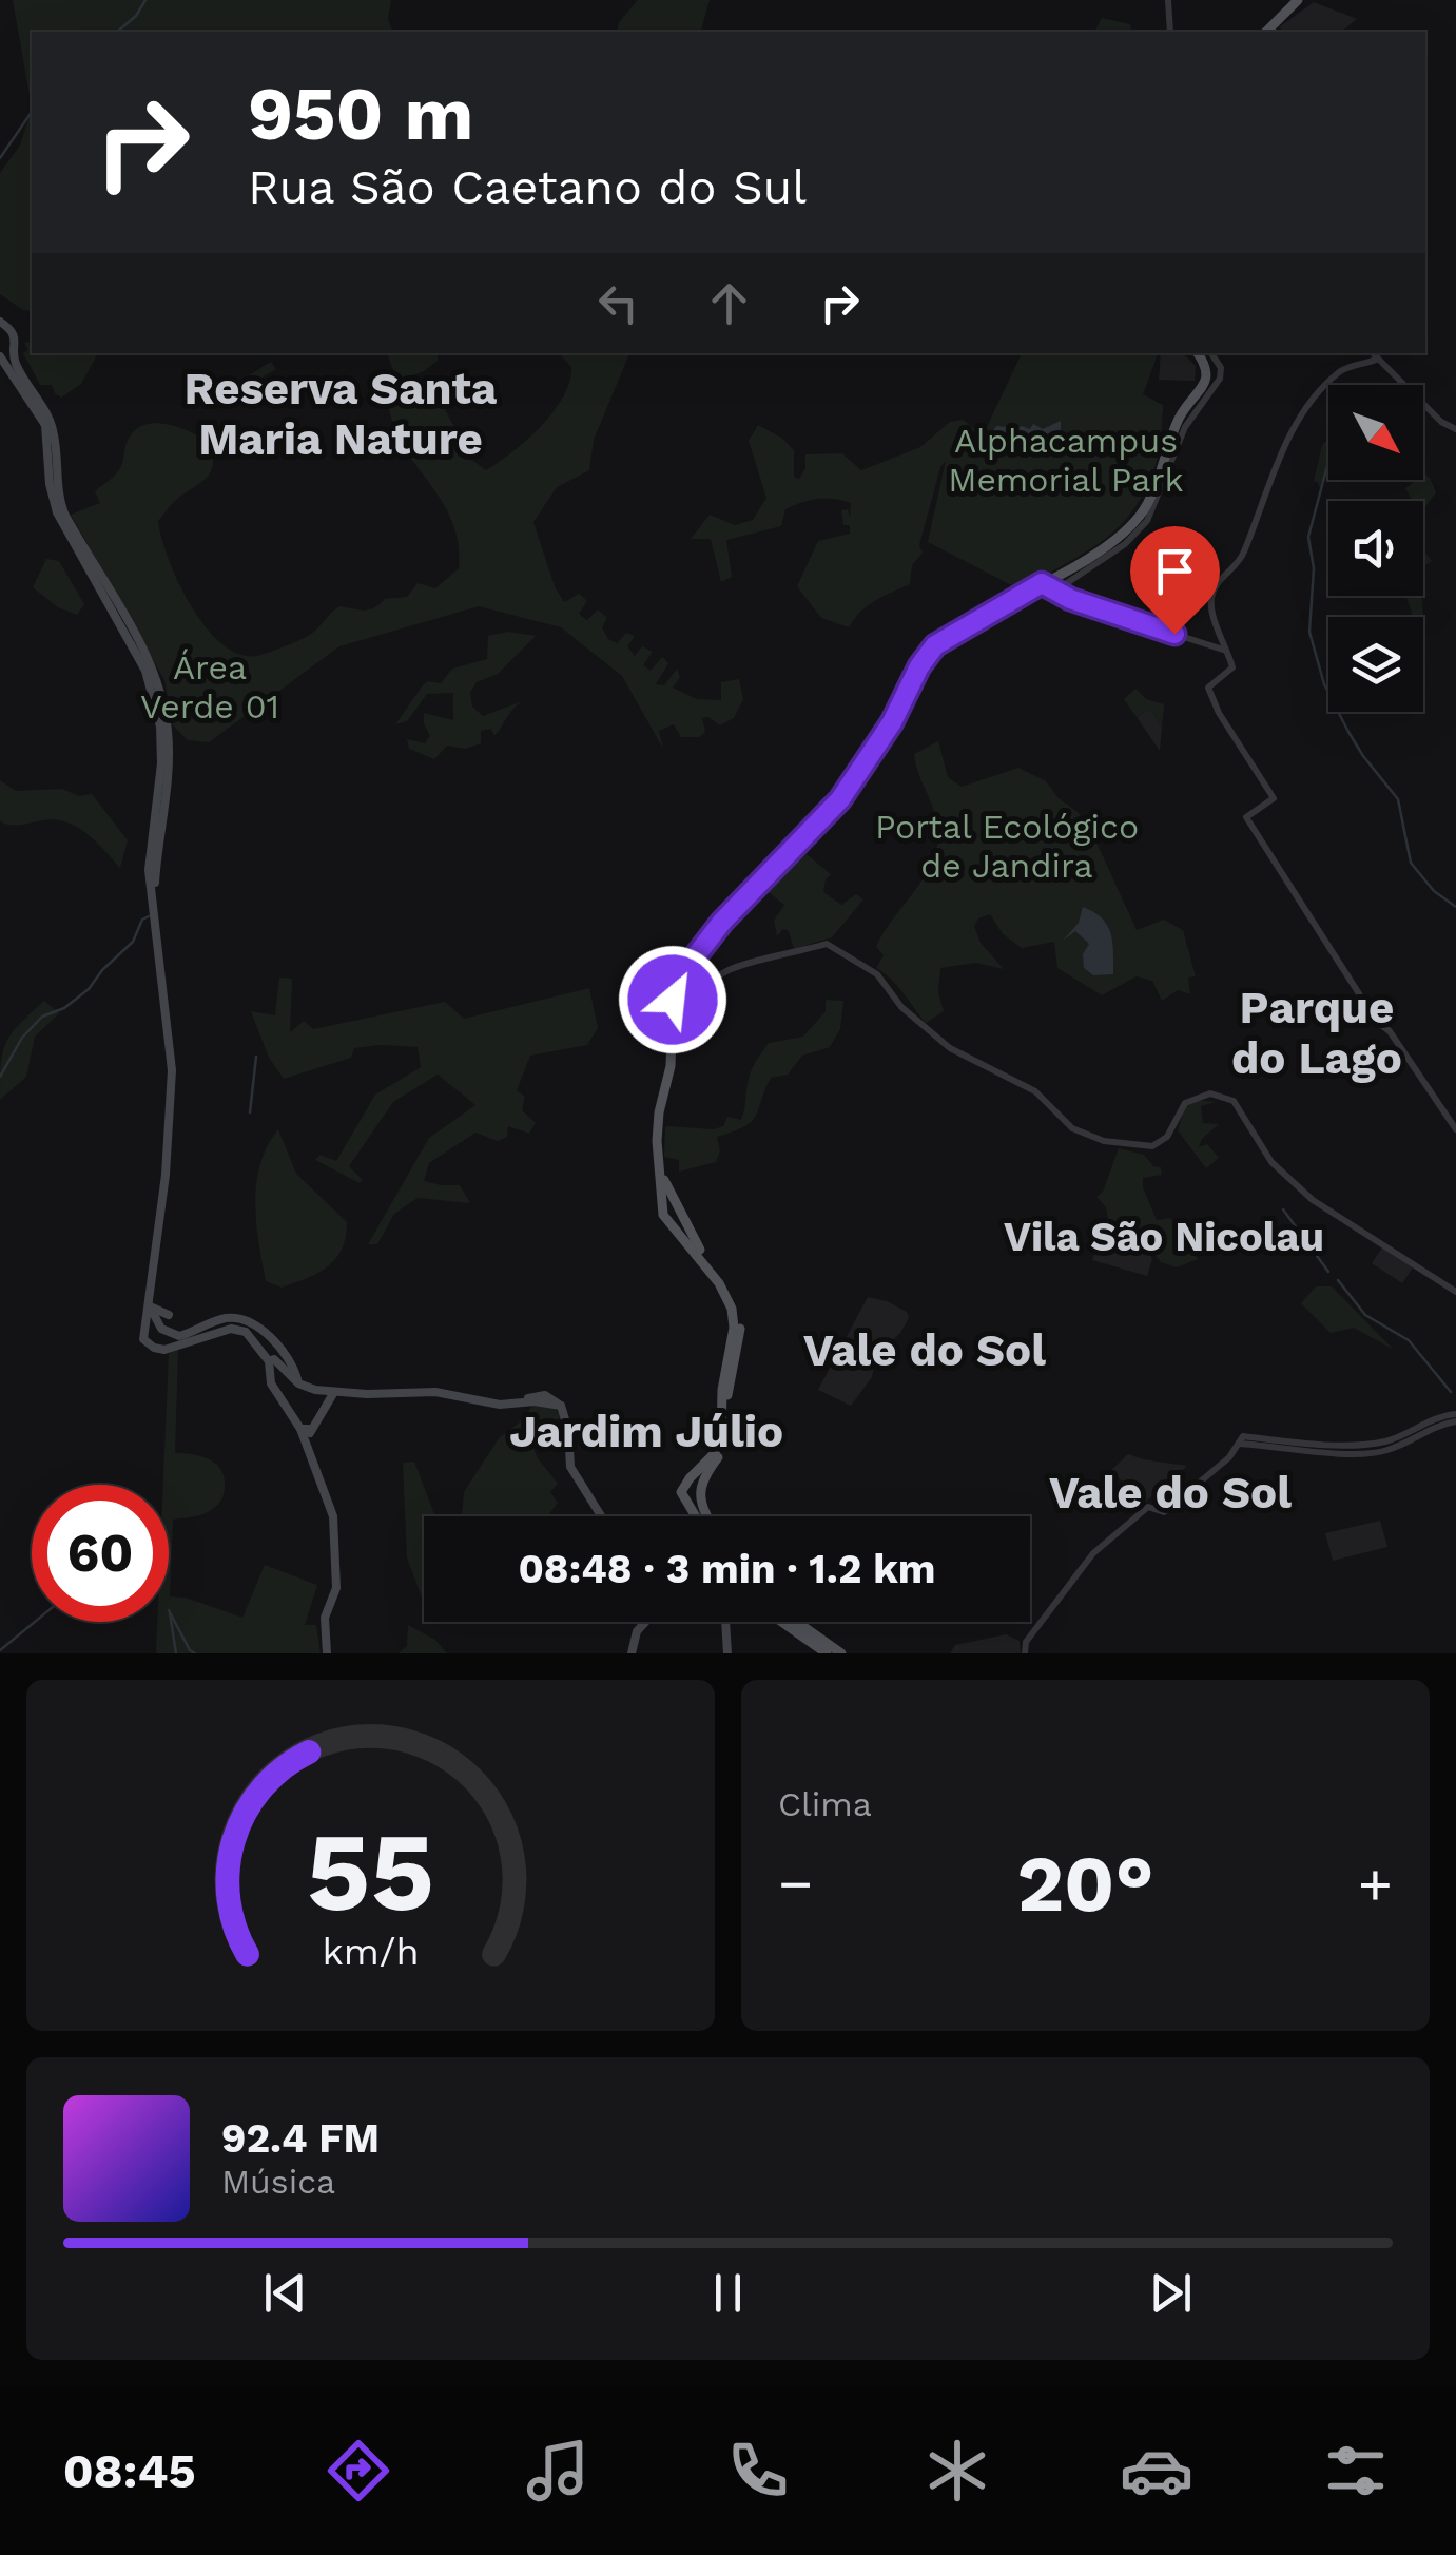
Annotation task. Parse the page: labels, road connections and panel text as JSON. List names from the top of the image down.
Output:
{
  "districts": [
    "Reserva Santa Maria Nature",
    "Parque do Lago",
    "Vila São Nicolau",
    "Vale do Sol",
    "Jardim Júlio",
    "Vale do Sol"
  ],
  "parks": ["Alphacampus Memorial Park", "Área Verde 01", "Portal Ecológico de Jandira"],
  "north": "bottom right",
  "page": {
    "turn": ["950 m", "Rua São Caetano do Sul"],
    "limit": "60",
    "trip": "08:48 · 3 min · 1.2 km",
    "tile": "Clima",
    "heat": ["−", "20°", "+"],
    "song": ["92.4 FM", "Música"],
    "tabs": "08:45",
    "gauge": ["55", "km/h"]
  }
}
